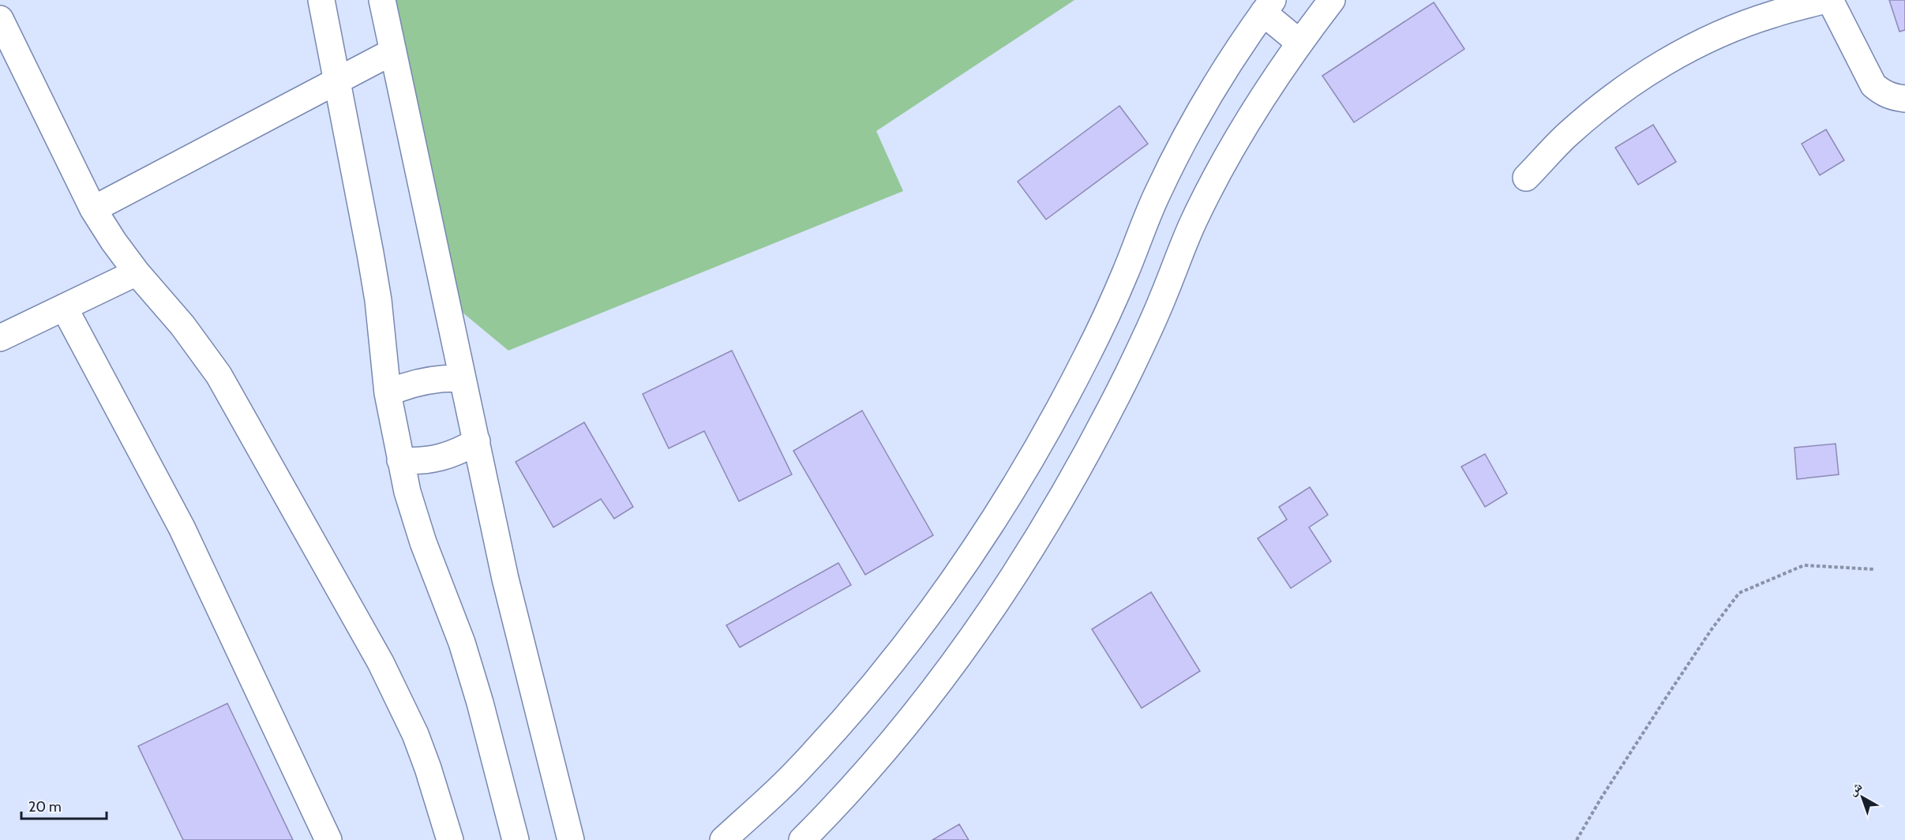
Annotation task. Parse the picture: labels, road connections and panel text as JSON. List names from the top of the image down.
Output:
{
  "scale_bar": "20 m",
  "north": "top left"
}
